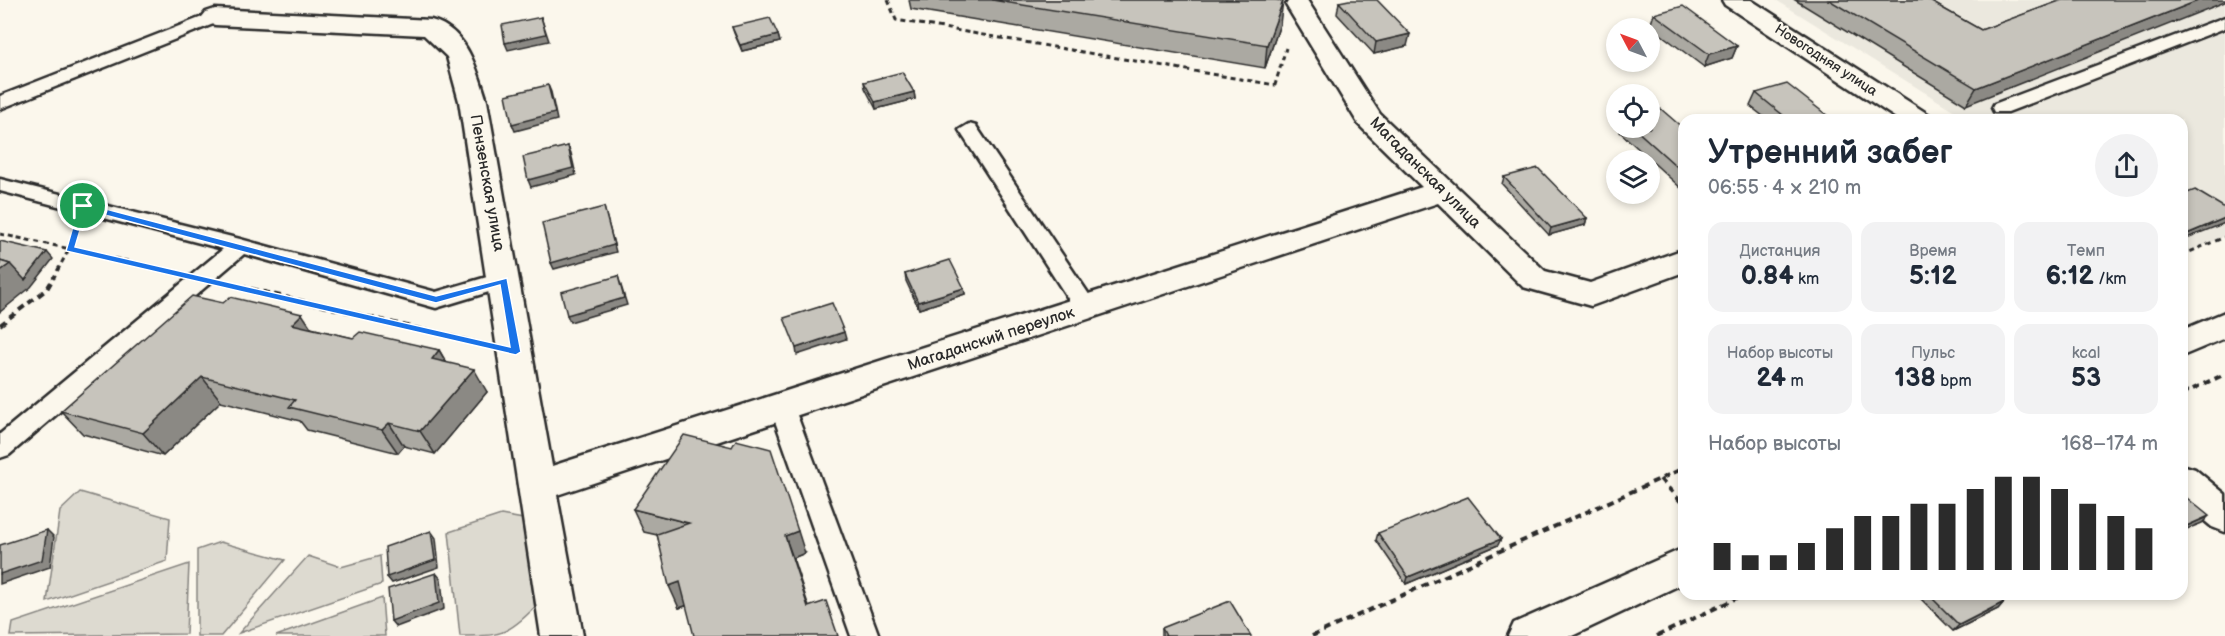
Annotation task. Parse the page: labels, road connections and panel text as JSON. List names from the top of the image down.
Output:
{
  "streets": {
    "street": [
      "Новогодняя улица",
      "Магаданская улица",
      "Пензенская улица",
      "Магаданский переулок"
    ]
  },
  "crossings": [
    ["Магаданская улица", "Магаданский переулок"],
    ["Пензенская улица", "Магаданский переулок"]
  ],
  "north": "top left",
  "page": {
    "heading": ["Утренний забег", "06:55 · 4 × 210 m"],
    "stats": [
      ["Дистанция", "0.84 km"],
      ["Время", "5:12"],
      ["Темп", "6:12 /km"],
      ["Набор высоты", "24 m"],
      ["Пульс", "138 bpm"],
      ["kcal", "53"]
    ],
    "chart": ["Набор высоты", "168–174 m"]
  }
}
